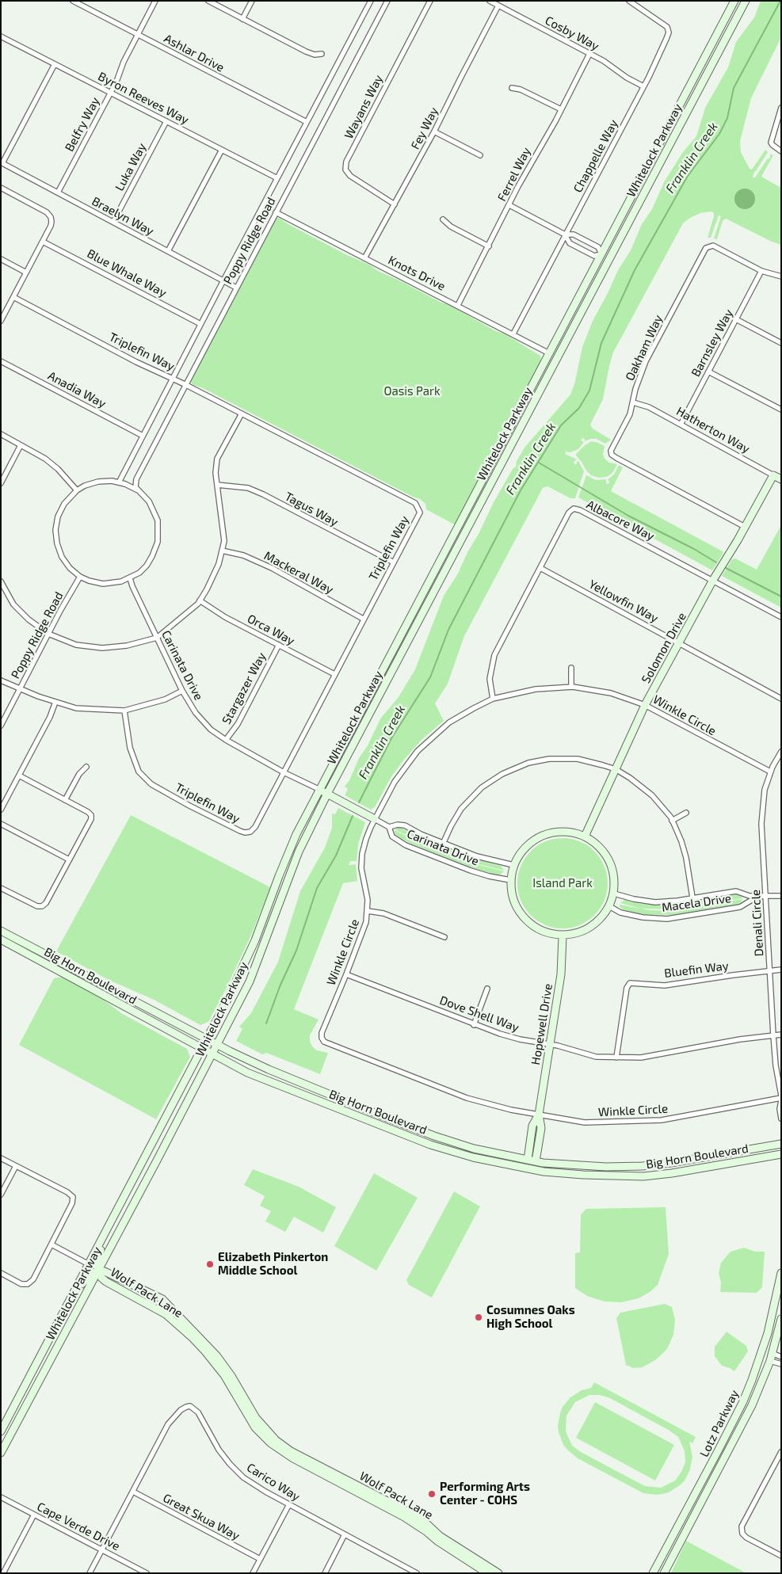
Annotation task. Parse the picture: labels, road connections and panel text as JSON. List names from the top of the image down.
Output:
{
  "streets": {
    "main road": [
      "Whitelock Parkway",
      "Hatherton Way",
      "Solomon Drive",
      "Big Horn Boulevard",
      "Hopewell Drive",
      "Wolf Pack Lane",
      "Lotz Parkway"
    ],
    "street": [
      "Cosby Way",
      "Ashlar Drive",
      "Byron Reeves Way",
      "Wayans Way",
      "Belfry Way",
      "Fey Way",
      "Chappelle Way",
      "Luka Way",
      "Ferrel Way",
      "Braelyn Way",
      "Poppy Ridge Road",
      "Blue Whale Way",
      "Knots Drive",
      "Barnsley Way",
      "Oakham Way",
      "Triplefin Way",
      "Anadia Way",
      "Tagus Way",
      "Albacore Way",
      "Mackeral Way",
      "Yellowfin Way",
      "Orca Way",
      "Carinata Drive",
      "Stargazer Way",
      "Winkle Circle",
      "Macela Drive",
      "Denali Circle",
      "Bluefin Way",
      "Dove Shell Way",
      "Carico Way",
      "Great Skua Way",
      "Cape Verde Drive"
    ]
  },
  "crossings": [
    ["Cosby Way", "Fey Way"],
    ["Cosby Way", "Chappelle Way"],
    ["Cosby Way", "Ferrel Way"],
    ["Ashlar Drive", "Belfry Way"],
    ["Ashlar Drive", "Poppy Ridge Road"],
    ["Byron Reeves Way", "Belfry Way"],
    ["Byron Reeves Way", "Luka Way"],
    ["Byron Reeves Way", "Poppy Ridge Road"],
    ["Wayans Way", "Fey Way"],
    ["Belfry Way", "Braelyn Way"],
    ["Fey Way", "Knots Drive"],
    ["Whitelock Parkway", "Knots Drive"],
    ["Whitelock Parkway", "Carinata Drive"],
    ["Whitelock Parkway", "Big Horn Boulevard"],
    ["Whitelock Parkway", "Wolf Pack Lane"],
    ["Chappelle Way", "Knots Drive"],
    ["Luka Way", "Braelyn Way"],
    ["Ferrel Way", "Knots Drive"],
    ["Braelyn Way", "Poppy Ridge Road"],
    ["Poppy Ridge Road", "Blue Whale Way"],
    ["Poppy Ridge Road", "Knots Drive"],
    ["Poppy Ridge Road", "Triplefin Way"],
    ["Poppy Ridge Road", "Anadia Way"],
    ["Poppy Ridge Road", "Carinata Drive"],
    ["Barnsley Way", "Oakham Way"],
    ["Barnsley Way", "Hatherton Way"],
    ["Oakham Way", "Hatherton Way"],
    ["Oakham Way", "Solomon Drive"],
    ["Triplefin Way", "Tagus Way"],
    ["Triplefin Way", "Mackeral Way"],
    ["Triplefin Way", "Orca Way"],
    ["Triplefin Way", "Carinata Drive"],
    ["Hatherton Way", "Solomon Drive"],
    ["Albacore Way", "Yellowfin Way"],
    ["Albacore Way", "Solomon Drive"],
    ["Albacore Way", "Winkle Circle"],
    ["Yellowfin Way", "Solomon Drive"],
    ["Orca Way", "Stargazer Way"],
    ["Solomon Drive", "Carinata Drive"],
    ["Solomon Drive", "Winkle Circle"],
    ["Solomon Drive", "Macela Drive"],
    ["Solomon Drive", "Hopewell Drive"],
    ["Carinata Drive", "Stargazer Way"],
    ["Carinata Drive", "Macela Drive"],
    ["Carinata Drive", "Hopewell Drive"],
    ["Winkle Circle", "Denali Circle"],
    ["Winkle Circle", "Dove Shell Way"],
    ["Winkle Circle", "Hopewell Drive"],
    ["Macela Drive", "Denali Circle"],
    ["Macela Drive", "Hopewell Drive"],
    ["Denali Circle", "Bluefin Way"],
    ["Denali Circle", "Dove Shell Way"],
    ["Bluefin Way", "Dove Shell Way"],
    ["Big Horn Boulevard", "Hopewell Drive"],
    ["Dove Shell Way", "Hopewell Drive"],
    ["Carico Way", "Great Skua Way"],
    ["Carico Way", "Cape Verde Drive"]
  ],
  "water": ["Franklin Creek"],
  "parks": ["Oasis Park", "Island Park"],
  "places": ["Elizabeth Pinkerton Middle School", "Cosumnes Oaks High School", "Performing Arts Center - COHS"]
}
